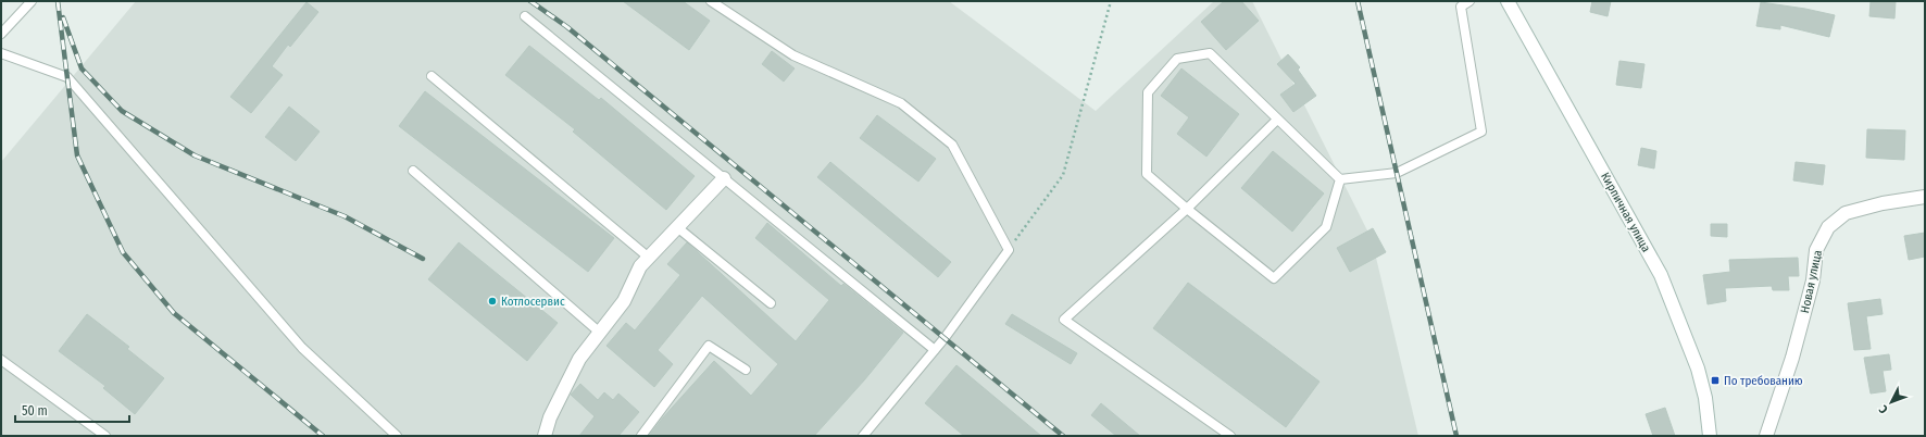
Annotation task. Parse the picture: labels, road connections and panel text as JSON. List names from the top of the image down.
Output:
{
  "streets": {
    "street": ["Кирпичная улица", "Новая улица"]
  },
  "places": {
    "other": ["Котлосервис"],
    "transit": ["По требованию"]
  },
  "scale_bar": "50 m",
  "north": "bottom left"
}
